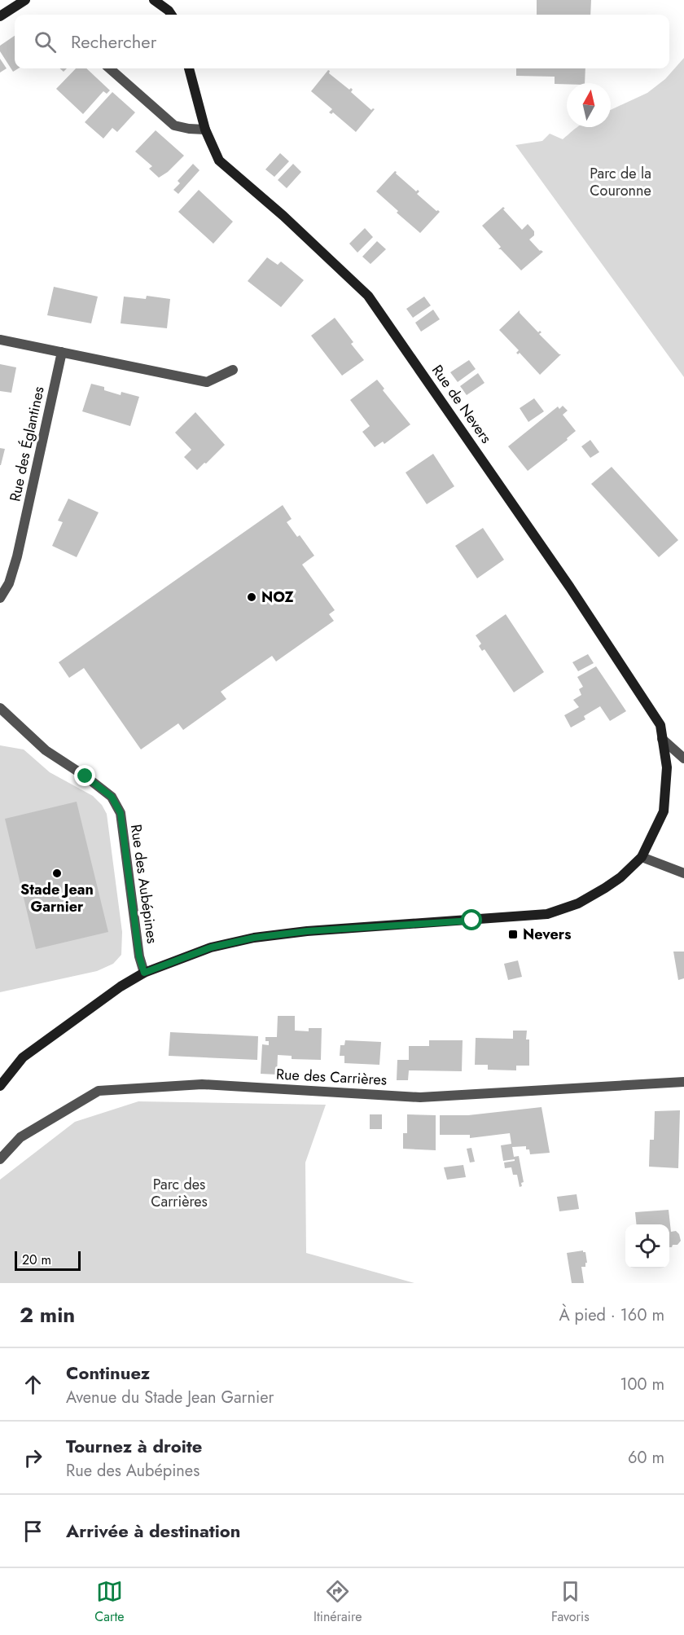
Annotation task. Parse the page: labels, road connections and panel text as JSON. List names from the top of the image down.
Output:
{
  "streets": {
    "main road": ["Rue de Nevers"],
    "street": ["Rue des Églantines", "Rue des Aubépines", "Rue des Carrières"]
  },
  "parks": ["Parc de la Couronne", "Parc des Carrières"],
  "places": {
    "other": ["NOZ", "Stade Jean Garnier"],
    "transit": ["Nevers"]
  },
  "scale_bar": "20 m",
  "north": "top",
  "page": {
    "search": "Rechercher",
    "scale": "20 m",
    "heading": ["2 min", "À pied · 160 m"],
    "list": [
      ["Continuez", "Avenue du Stade Jean Garnier", "100 m"],
      ["Tournez à droite", "Rue des Aubépines", "60 m"],
      "Arrivée à destination"
    ],
    "nav": ["Carte", "Itinéraire", "Favoris"]
  }
}
